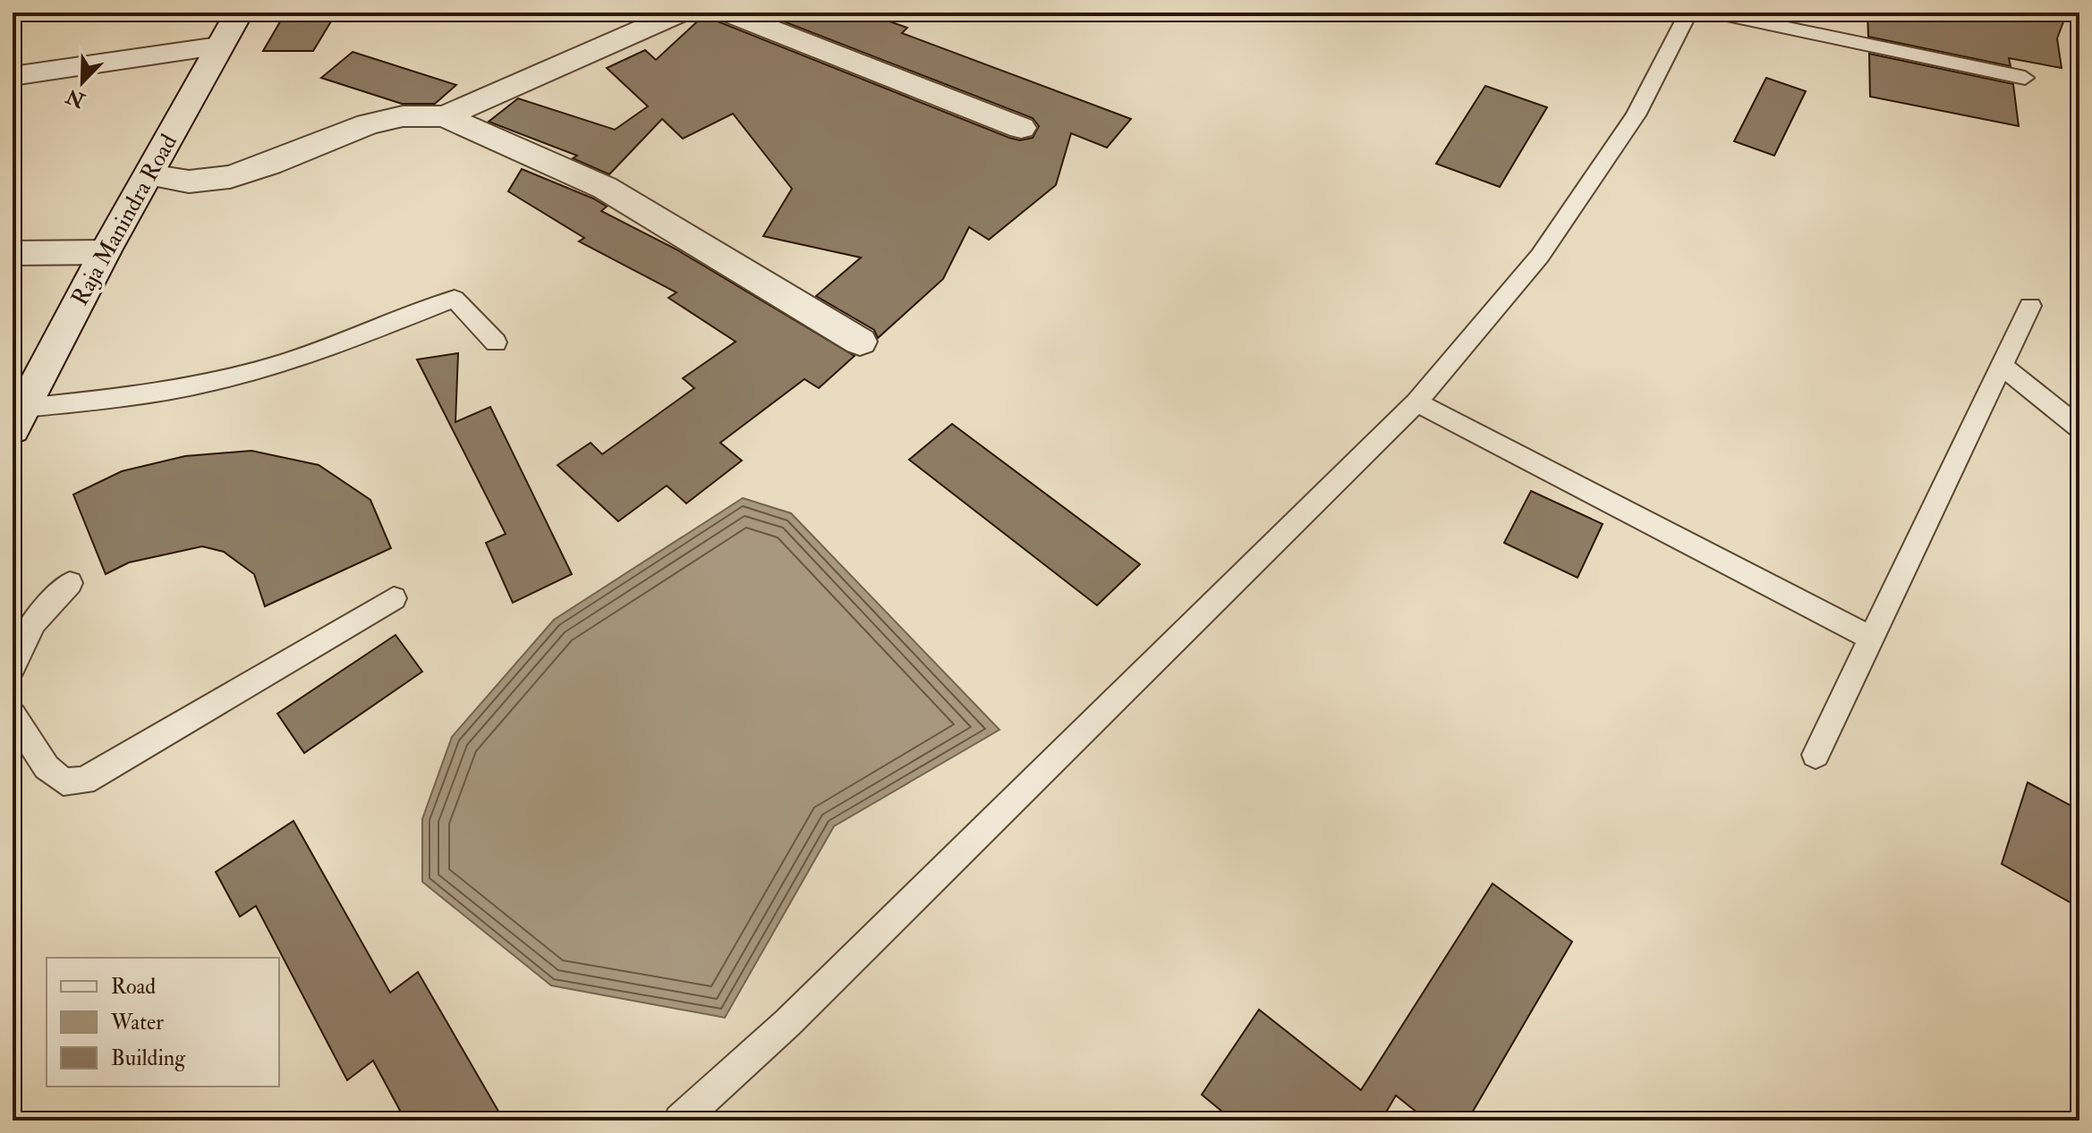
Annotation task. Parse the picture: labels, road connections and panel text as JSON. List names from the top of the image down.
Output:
{
  "streets": {
    "street": ["Raja Manindra Road"]
  },
  "legend": ["Road", "Water", "Building"],
  "north": "bottom left"
}
